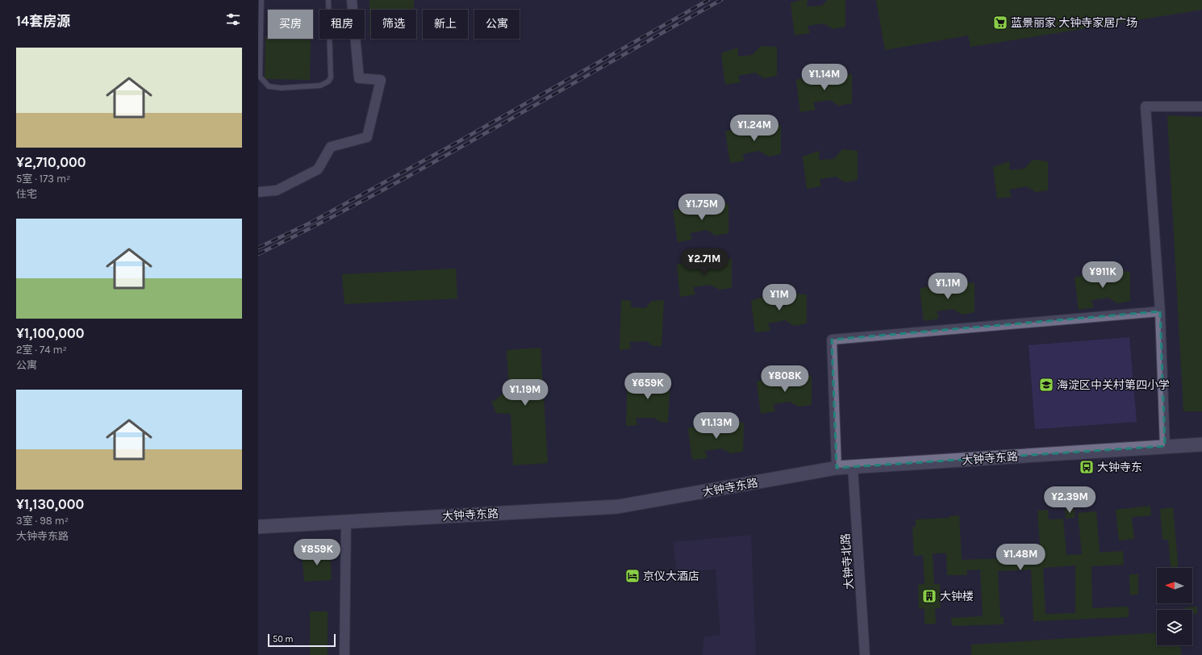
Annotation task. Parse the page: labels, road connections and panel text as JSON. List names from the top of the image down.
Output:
{
  "streets": {
    "street": ["大钟寺东路", "大钟寺北路"]
  },
  "crossings": [
    ["大钟寺东路", "大钟寺北路"]
  ],
  "places": {
    "supermarket": ["蓝景丽家 大钟寺家居广场"],
    "school or university": ["海淀区中关村第四小学"],
    "bus stop": ["大钟寺东"],
    "hotel": ["京仪大酒店"],
    "building": ["大钟楼"]
  },
  "scale_bar": "50 m",
  "north": "left",
  "page": {
    "heading": "14套房源",
    "chip": [
      "买房",
      "租房",
      "筛选",
      "新上",
      "公寓"
    ],
    "list": [
      {
        "name": "¥2,710,000",
        "note": "5室 · 173 m² · 住宅"
      },
      {
        "name": "¥1,100,000",
        "note": "2室 · 74 m² · 公寓"
      },
      {
        "name": "¥1,130,000",
        "note": "3室 · 98 m² · 大钟寺东路"
      }
    ],
    "price": [
      "¥1.14M",
      "¥1.24M",
      "¥1.75M",
      "¥2.71M",
      "¥911K",
      "¥1.1M",
      "¥1M",
      "¥808K",
      "¥659K",
      "¥1.19M",
      "¥1.13M",
      "¥2.39M",
      "¥859K",
      "¥1.48M"
    ],
    "scale": "50 m"
  }
}
